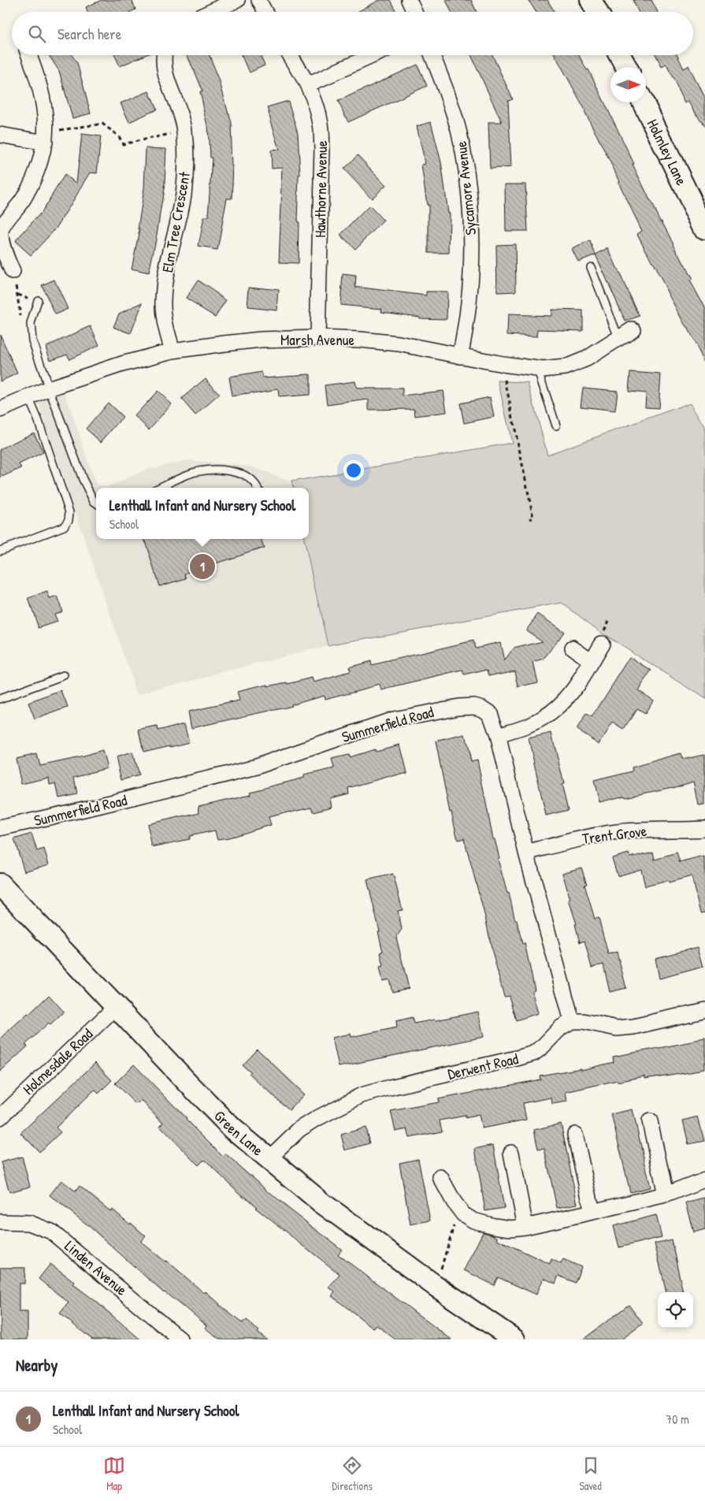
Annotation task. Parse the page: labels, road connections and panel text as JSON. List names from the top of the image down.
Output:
{
  "streets": {
    "main road": ["Holmley Lane", "Green Lane"],
    "street": [
      "Sycamore Avenue",
      "Hawthorne Avenue",
      "Elm Tree Crescent",
      "Marsh Avenue",
      "Summerfield Road",
      "Trent Grove",
      "Holmesdale Road",
      "Derwent Road",
      "Linden Avenue"
    ]
  },
  "crossings": [
    ["Sycamore Avenue", "Marsh Avenue"],
    ["Hawthorne Avenue", "Marsh Avenue"],
    ["Elm Tree Crescent", "Marsh Avenue"],
    ["Summerfield Road", "Trent Grove"],
    ["Summerfield Road", "Derwent Road"],
    ["Holmesdale Road", "Green Lane"],
    ["Derwent Road", "Green Lane"]
  ],
  "north": "right",
  "page": {
    "search": "Search here",
    "popup": ["Lenthall Infant and Nursery School", "School"],
    "pins": "1",
    "heading": "Nearby",
    "list": [
      {
        "mark": "1",
        "name": "Lenthall Infant and Nursery School",
        "note": "School",
        "value": "70 m"
      }
    ],
    "nav": ["Map", "Directions", "Saved"]
  }
}
